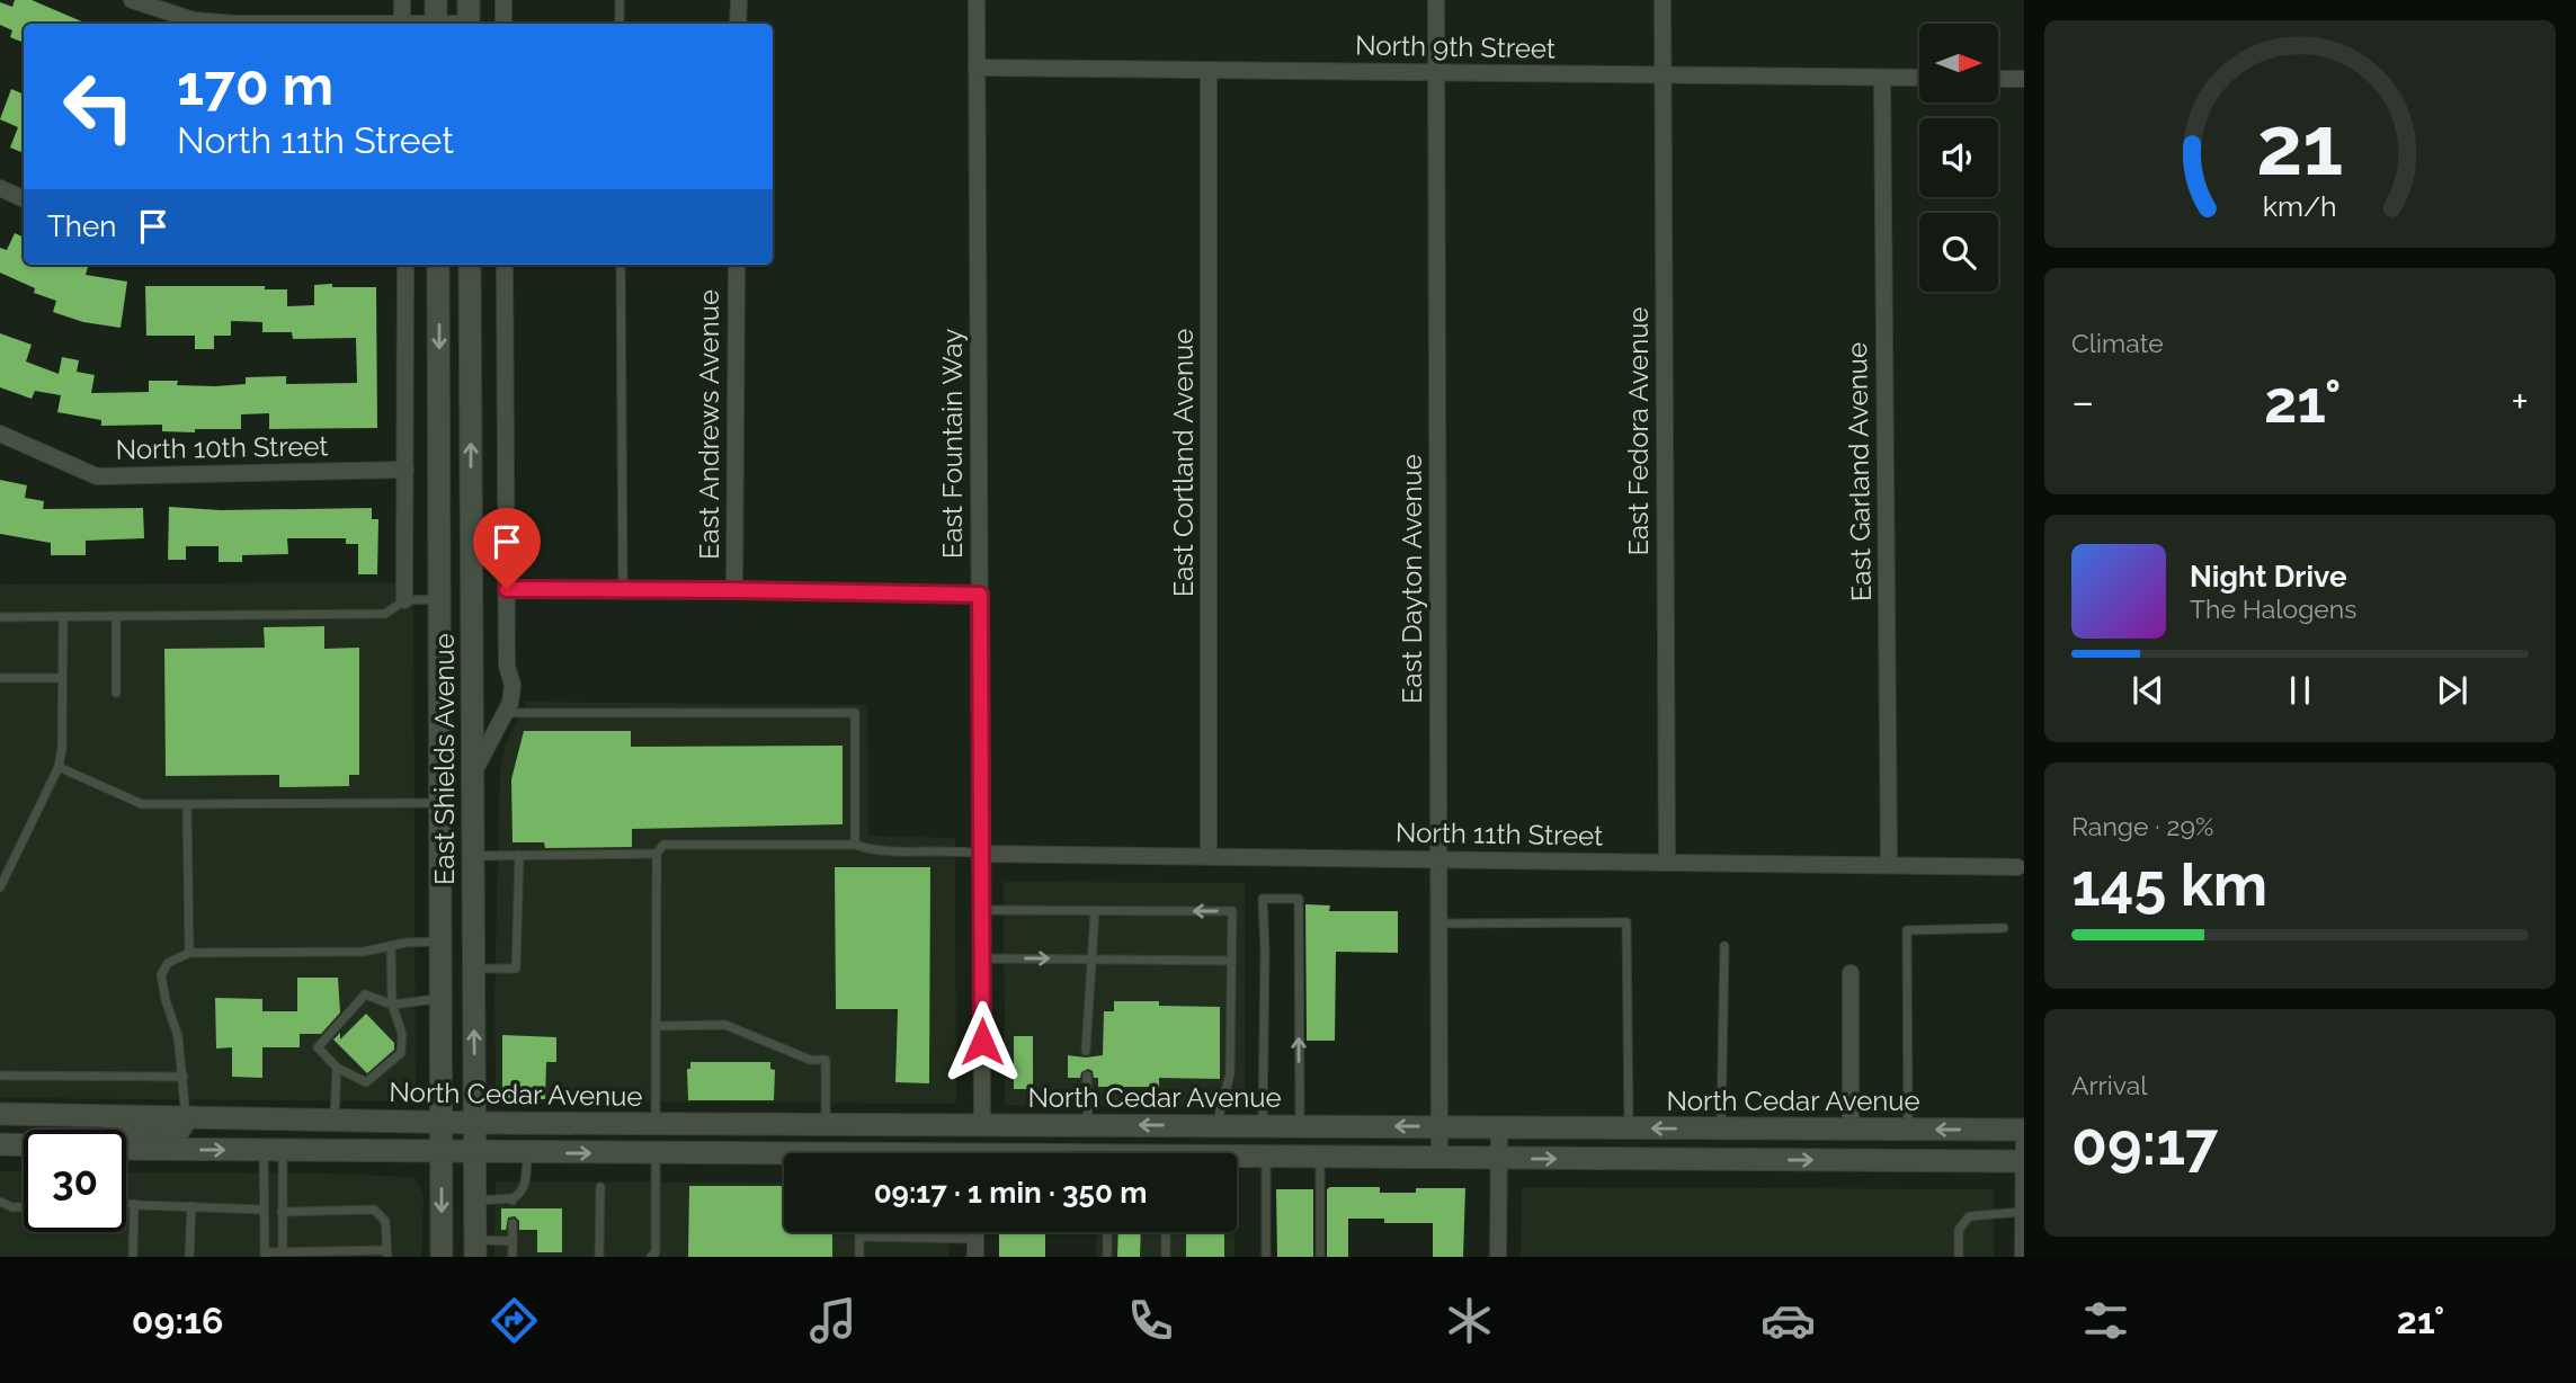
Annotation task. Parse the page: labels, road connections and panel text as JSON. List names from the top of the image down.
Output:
{
  "streets": {
    "main road": ["East Shields Avenue", "North Cedar Avenue"],
    "street": [
      "North 9th Street",
      "East Andrews Avenue",
      "East Fedora Avenue",
      "East Fountain Way",
      "North 10th Street",
      "East Cortland Avenue",
      "East Garland Avenue",
      "East Dayton Avenue",
      "North 11th Street"
    ]
  },
  "crossings": [
    ["North 9th Street", "East Fedora Avenue"],
    ["North 9th Street", "East Fountain Way"],
    ["North 9th Street", "East Cortland Avenue"],
    ["North 9th Street", "East Garland Avenue"],
    ["North 9th Street", "East Dayton Avenue"],
    ["East Fedora Avenue", "North 11th Street"],
    ["East Fountain Way", "North 11th Street"],
    ["East Fountain Way", "North Cedar Avenue"],
    ["East Cortland Avenue", "North 11th Street"],
    ["East Garland Avenue", "North 11th Street"],
    ["East Dayton Avenue", "North 11th Street"],
    ["East Dayton Avenue", "North Cedar Avenue"],
    ["East Shields Avenue", "North Cedar Avenue"]
  ],
  "north": "right",
  "page": {
    "turn": ["170 m", "North 11th Street"],
    "then": "Then",
    "tile": [
      "Climate",
      ["Range · 29%", "145 km"],
      ["Arrival", "09:17"]
    ],
    "heat": ["−", "21°", "+"],
    "song": ["Night Drive", "The Halogens"],
    "limit": "30",
    "trip": "09:17 · 1 min · 350 m",
    "tabs": ["09:16", "21°"],
    "gauge": ["21", "km/h"]
  }
}
